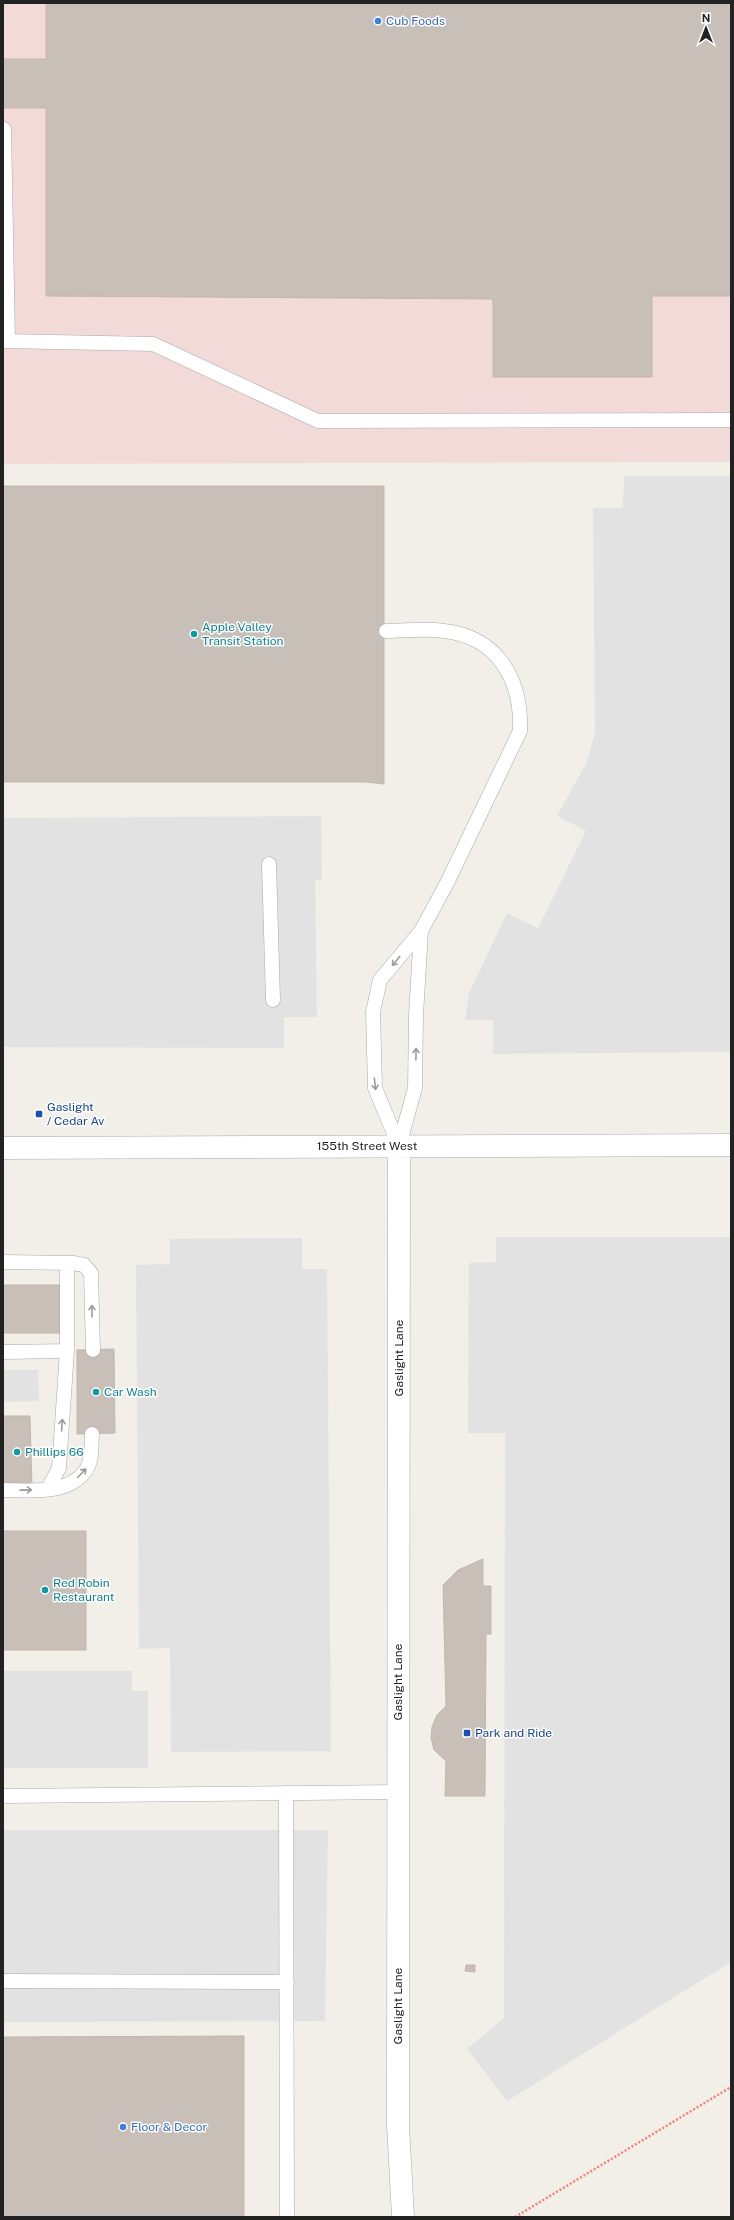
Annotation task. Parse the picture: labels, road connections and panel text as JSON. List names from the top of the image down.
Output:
{
  "streets": {
    "street": ["155th Street West", "Gaslight Lane"]
  },
  "crossings": [
    ["155th Street West", "Gaslight Lane"]
  ],
  "places": {
    "other": [
      "Cub Foods",
      "Apple Valley Transit Station",
      "Car Wash",
      "Phillips 66",
      "Red Robin Restaurant",
      "Floor & Decor"
    ],
    "transit": ["Gaslight / Cedar Av", "Park and Ride"]
  },
  "north": "top"
}
